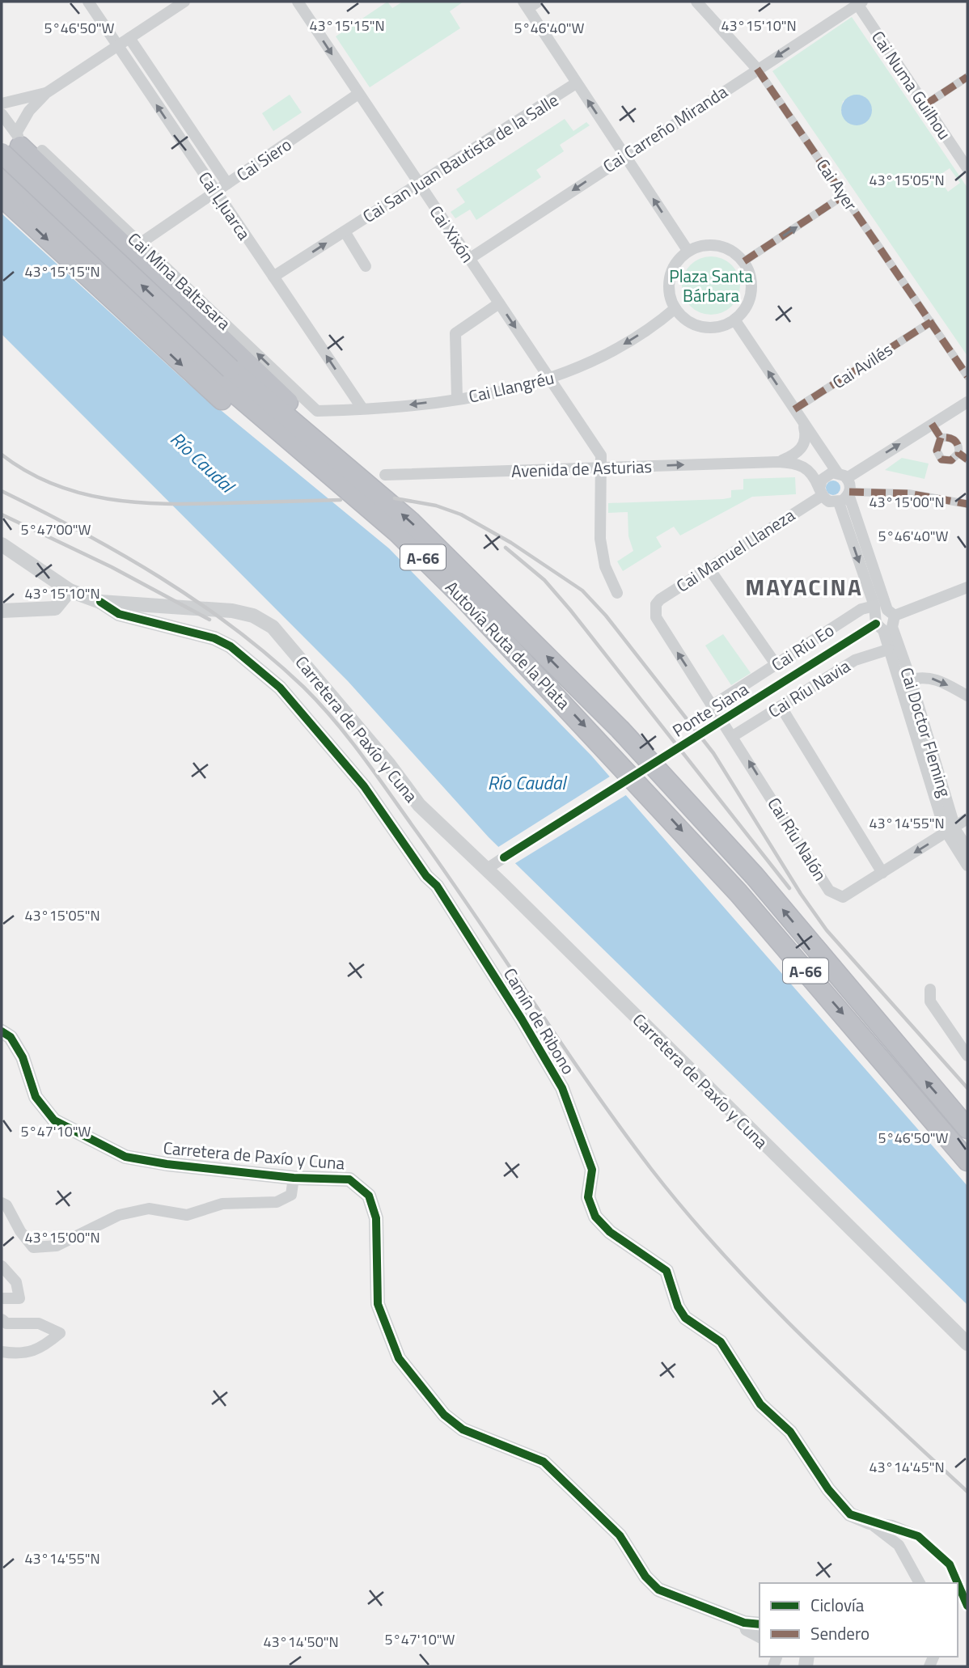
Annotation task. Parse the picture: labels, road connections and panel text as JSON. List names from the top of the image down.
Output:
{
  "streets": {
    "highway": ["A-66", "Autovía Ruta de la Plata"],
    "street": [
      "Cai Numa Guilhou",
      "Cai Carreño Miranda",
      "Cai San Juan Bautista de la Salle",
      "Cai Siero",
      "Cai Ayer",
      "Cai Ḷḷuarca",
      "Cai Xixón",
      "Cai Mina Baltasara",
      "Cai Avilés",
      "Cai Llangréu",
      "Avenida de Asturias",
      "Cai Manuel Llaneza",
      "Cai Ríu Eo",
      "Cai Ríu Navia",
      "Ponte Siana",
      "Carretera de Paxío y Cuna",
      "Cai Doctor Fleming",
      "Cai Ríu Nalón",
      "Camín de Ribono"
    ]
  },
  "crossings": [
    ["Cai Numa Guilhou", "Cai Carreño Miranda"],
    ["Cai Carreño Miranda", "Cai Ayer"],
    ["Cai Carreño Miranda", "Cai Xixón"],
    ["Cai San Juan Bautista de la Salle", "Cai Ḷḷuarca"],
    ["Cai San Juan Bautista de la Salle", "Cai Xixón"],
    ["Cai Siero", "Cai Ḷḷuarca"],
    ["Cai Siero", "Cai Xixón"],
    ["Cai Siero", "Cai Mina Baltasara"],
    ["Cai Ayer", "Cai Avilés"],
    ["Cai Ḷḷuarca", "Cai Llangréu"],
    ["Cai Xixón", "Cai Llangréu"],
    ["Cai Xixón", "Avenida de Asturias"],
    ["Cai Mina Baltasara", "Cai Llangréu"],
    ["Avenida de Asturias", "Cai Manuel Llaneza"],
    ["Avenida de Asturias", "Cai Doctor Fleming"],
    ["Cai Manuel Llaneza", "Cai Ríu Eo"],
    ["Cai Manuel Llaneza", "Cai Doctor Fleming"],
    ["Cai Ríu Eo", "Ponte Siana"],
    ["Cai Ríu Eo", "Cai Doctor Fleming"],
    ["Cai Ríu Navia", "Cai Doctor Fleming"],
    ["Cai Ríu Navia", "Cai Ríu Nalón"],
    ["Ponte Siana", "Carretera de Paxío y Cuna"],
    ["Ponte Siana", "Cai Doctor Fleming"],
    ["Carretera de Paxío y Cuna", "Camín de Ribono"],
    ["Cai Doctor Fleming", "Cai Ríu Nalón"]
  ],
  "one_way": [
    "Cai Carreño Miranda",
    "Cai Xixón",
    "Cai Mina Baltasara",
    "Cai Llangréu"
  ],
  "districts": ["MAYACINA"],
  "water": ["Río Caudal"],
  "parks": ["Plaza Santa Bárbara"],
  "legend": ["Ciclovía", "Sendero"],
  "coordinates": [
    "43°15'15\"N",
    "43°15'10\"N",
    "5°46'50\"W",
    "5°46'40\"W",
    "43°15'05\"N",
    "43°15'00\"N",
    "5°47'00\"W",
    "43°14'55\"N",
    "5°47'10\"W",
    "43°14'45\"N",
    "43°14'50\"N"
  ]
}
